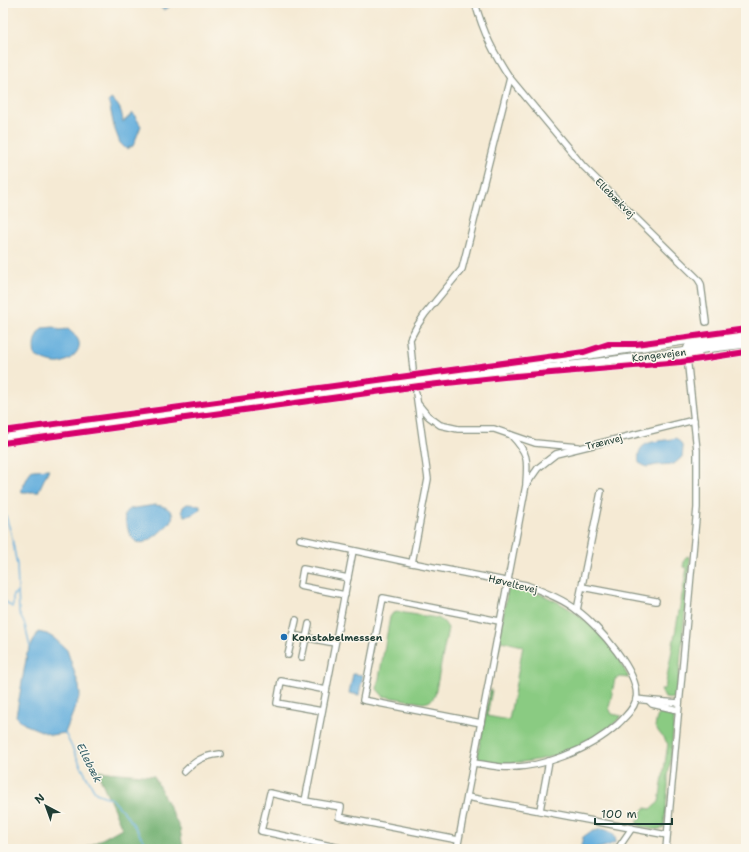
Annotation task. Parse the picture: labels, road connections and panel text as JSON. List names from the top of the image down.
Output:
{
  "streets": {
    "main road": ["Kongevejen"],
    "street": ["Ellebækvej", "Trænvej", "Høveltevej"]
  },
  "crossings": [
    ["Trænvej", "Høveltevej"]
  ],
  "water": ["Ellebæk"],
  "places": ["Konstabelmessen"],
  "scale_bar": "100 m",
  "north": "top left"
}
